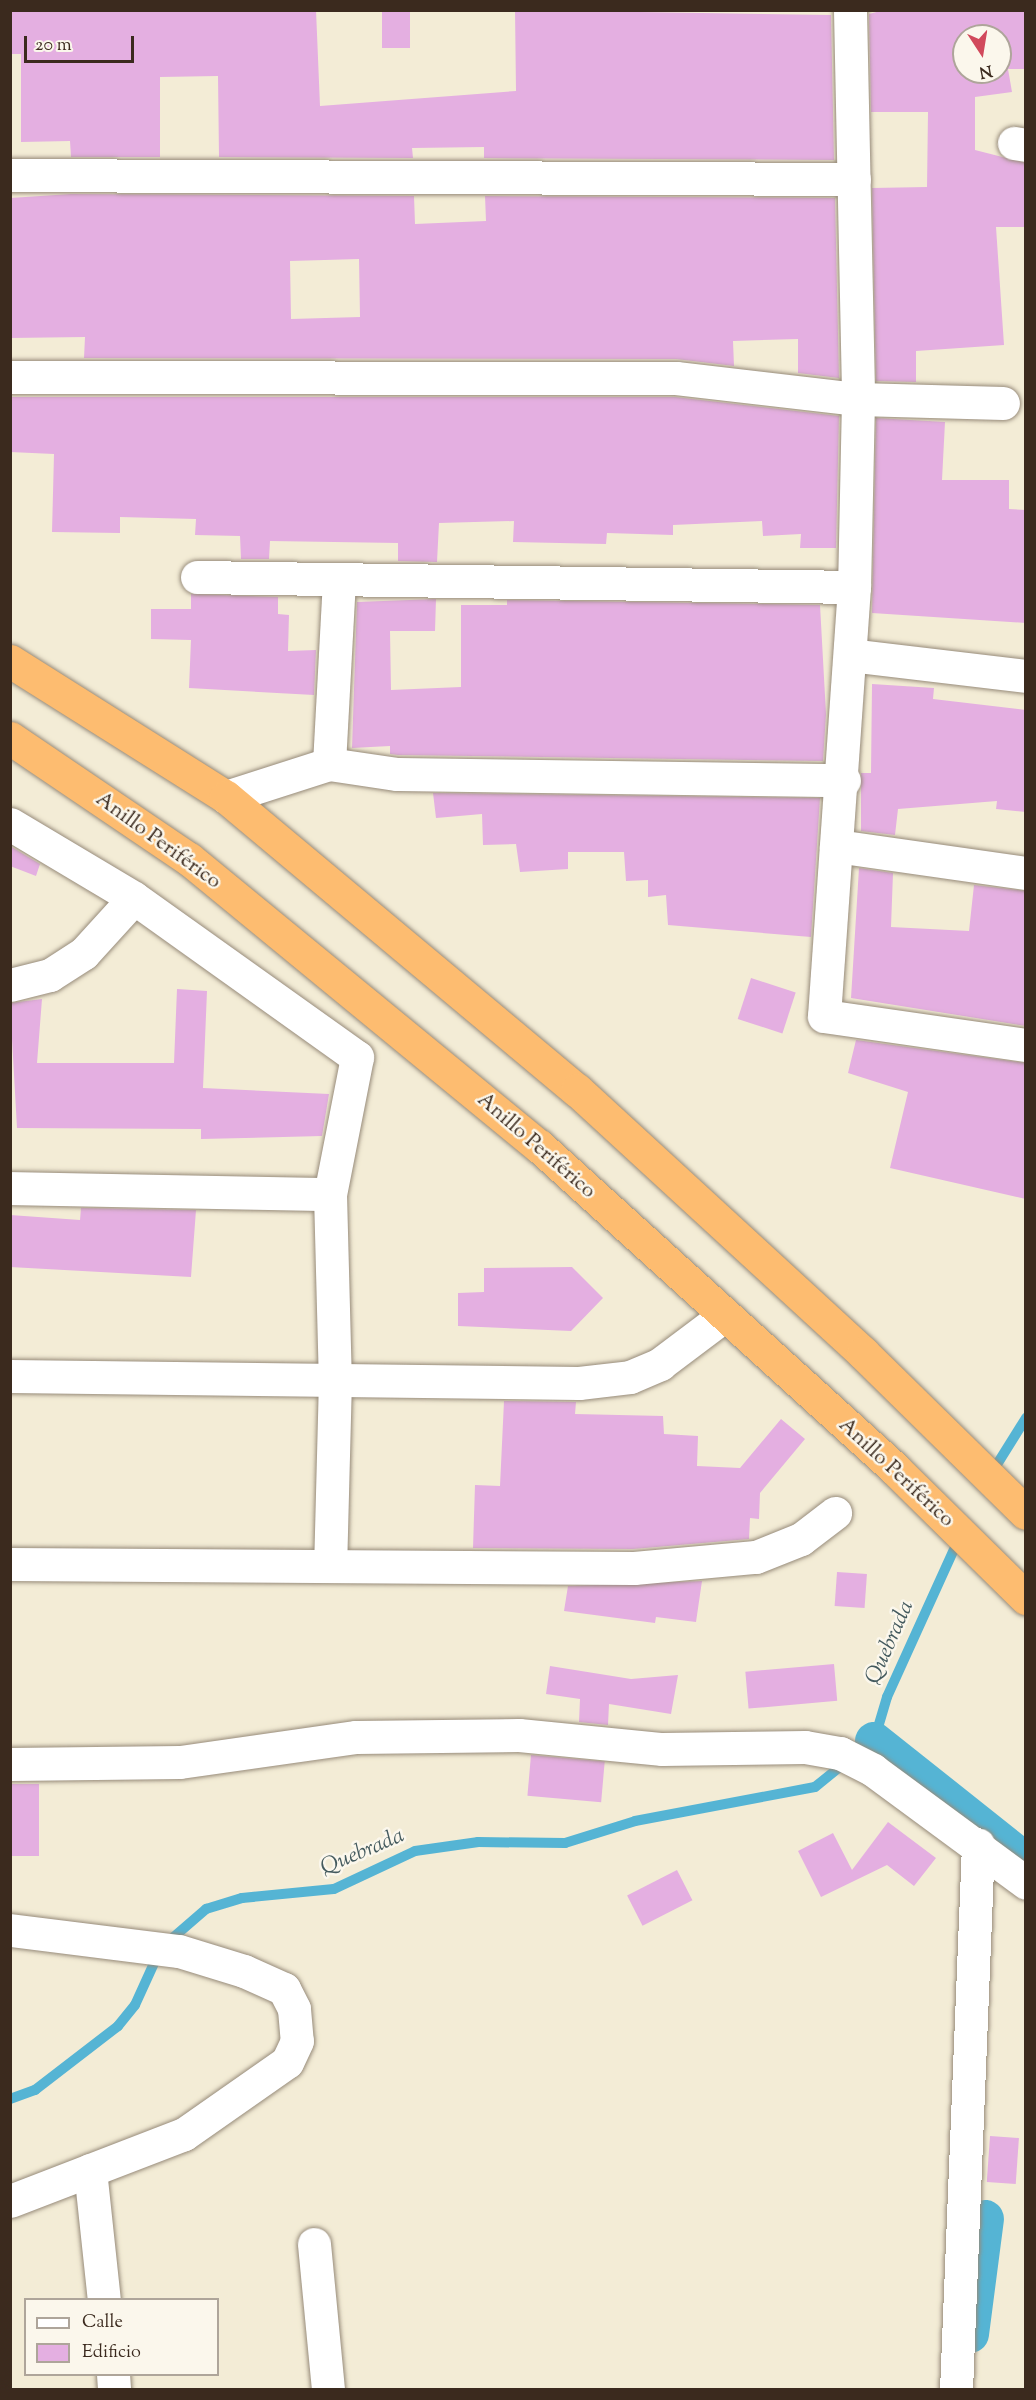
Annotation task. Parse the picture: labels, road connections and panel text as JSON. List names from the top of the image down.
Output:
{
  "streets": {
    "highway": ["Anillo Periférico"]
  },
  "water": ["Quebrada"],
  "legend": ["Calle", "Edificio"],
  "scale_bar": "20 m",
  "north": "bottom"
}
